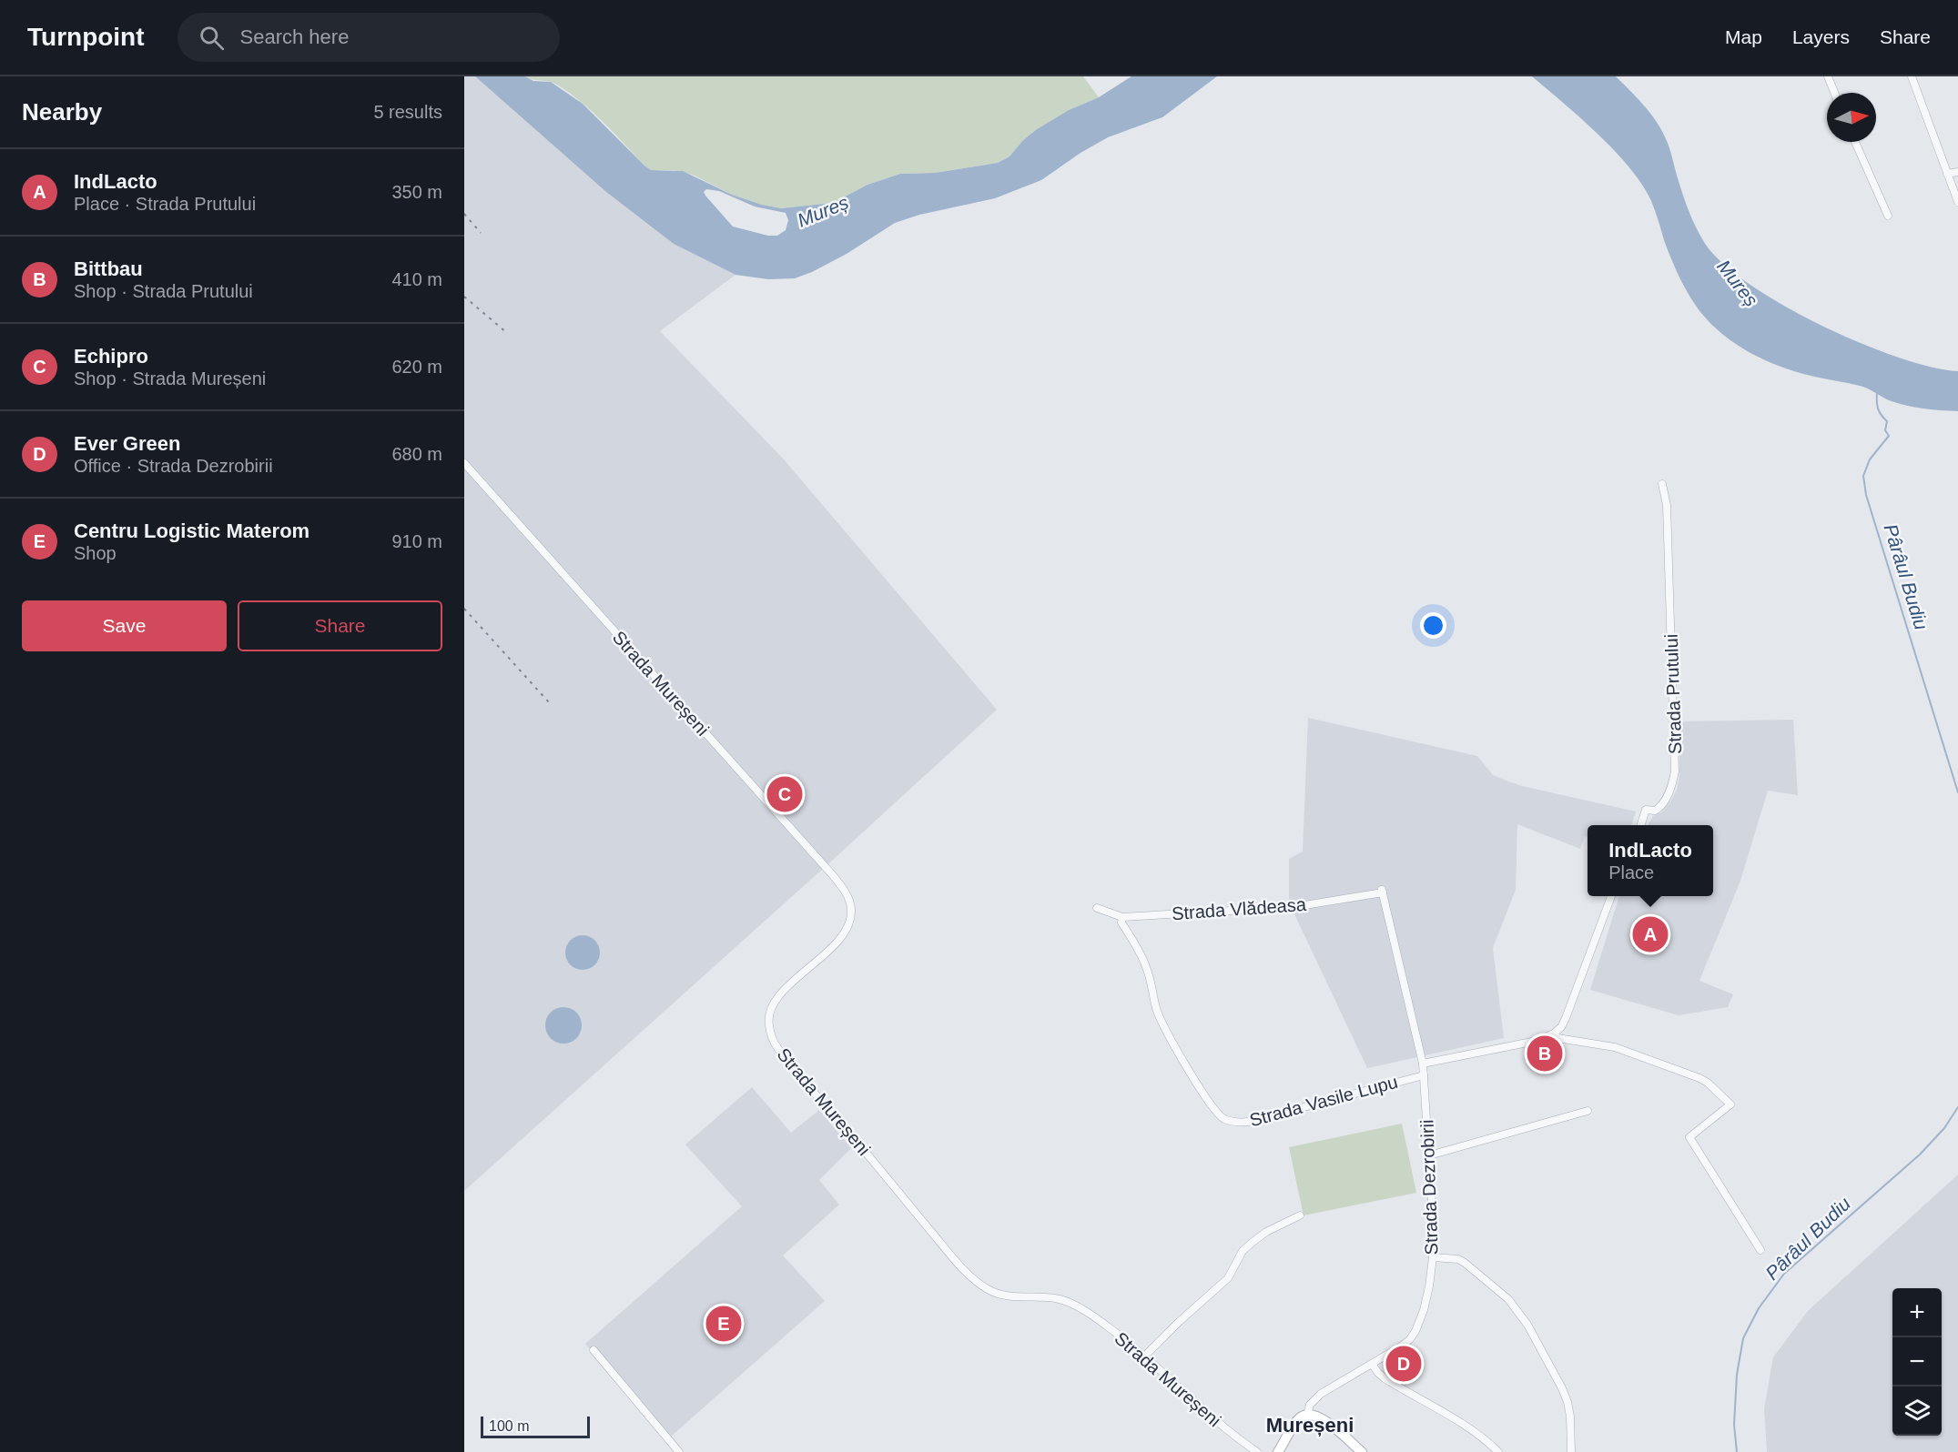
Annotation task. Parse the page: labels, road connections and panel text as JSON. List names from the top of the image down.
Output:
{
  "streets": {
    "main road": ["Strada Dezrobirii"],
    "street": [
      "Strada Mureșeni",
      "Strada Prutului",
      "Strada Vlădeasa",
      "Strada Vasile Lupu"
    ]
  },
  "crossings": [
    ["Strada Vlădeasa", "Strada Vasile Lupu"],
    ["Strada Vlădeasa", "Strada Dezrobirii"],
    ["Strada Vasile Lupu", "Strada Dezrobirii"]
  ],
  "districts": ["Mureșeni"],
  "water": ["Mureș", "Pârâul Budiu"],
  "scale_bar": "100 m",
  "north": "right",
  "page": {
    "header": "Turnpoint",
    "search": "Search here",
    "nav": ["Map", "Layers", "Share"],
    "heading": ["Nearby", "5 results"],
    "list": [
      {
        "mark": "A",
        "name": "IndLacto",
        "note": "Place · Strada Prutului",
        "value": "350 m"
      },
      {
        "mark": "B",
        "name": "Bittbau",
        "note": "Shop · Strada Prutului",
        "value": "410 m"
      },
      {
        "mark": "C",
        "name": "Echipro",
        "note": "Shop · Strada Mureșeni",
        "value": "620 m"
      },
      {
        "mark": "D",
        "name": "Ever Green",
        "note": "Office · Strada Dezrobirii",
        "value": "680 m"
      },
      {
        "mark": "E",
        "name": "Centru Logistic Materom",
        "note": "Shop",
        "value": "910 m"
      }
    ],
    "buttons": ["Save", "Share"],
    "pins": [
      "C",
      "A",
      "B",
      "E",
      "D"
    ],
    "popup": ["IndLacto", "Place"],
    "map_buttons": ["+", "−"],
    "scale": "100 m"
  }
}
